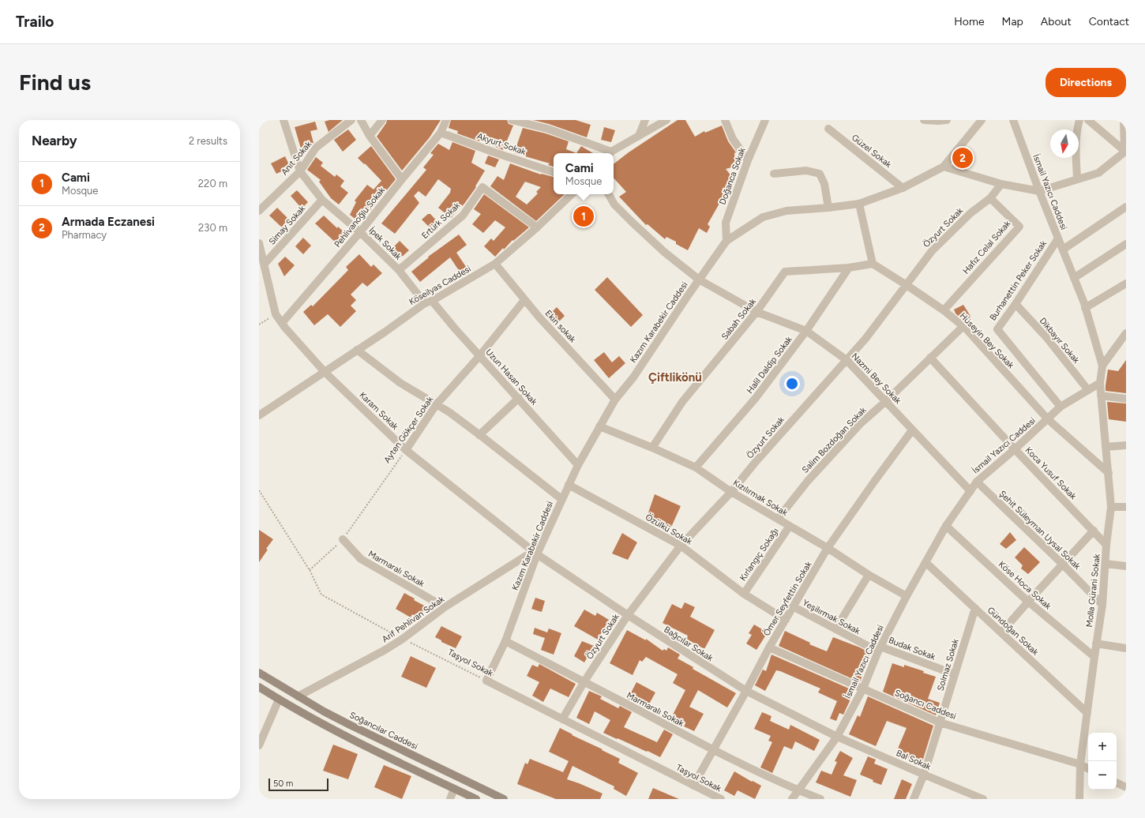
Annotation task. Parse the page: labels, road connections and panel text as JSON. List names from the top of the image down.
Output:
{
  "streets": {
    "main road": ["Soğancılar Caddesi"],
    "street": [
      "Akyurt Sokak",
      "Güzel Sokak",
      "Anıt Sokak",
      "Doğanca Sokak",
      "İsmail Yazıcı Caddesi",
      "Pehlivanoğlu Sokak",
      "Ertürk Sokak",
      "Simay Sokak",
      "Özyurt Sokak",
      "İpek Sokak",
      "Hafız Celal Sokak",
      "Burhanettin Peker Sokak",
      "Köseilyas Caddesi",
      "Sabah Sokak",
      "Kazım Karabekir Caddesi",
      "Ekin sokak",
      "Hüseyin Bey Sokak",
      "Dikbayır Sokak",
      "Halil Daldip Sokak",
      "Uzun Hasan Sokak",
      "Nazmi Bey Sokak",
      "Karam Sokak",
      "Ayten Gökçer Sokak",
      "Salim Bozdoğan Sokak",
      "Koca Yusuf Sokak",
      "Kızılırmak Sokak",
      "Özülkü Sokak",
      "Şehit Süleyman Uysal Sokak",
      "Kırlangıç Sokağı",
      "Marmaralı Sokak",
      "Köse Hoca Sokak",
      "Molla Gürani Sokak",
      "Ömer Seyfettin Sokak",
      "Yeşilırmak Sokak",
      "Arif Pehlivan Sokak",
      "Gündoğan Sokak",
      "Bağcılar Sokak",
      "Budak Sokak",
      "Taşyol Sokak",
      "Solmaz Sokak",
      "Soğancı Caddesi",
      "Bal Sokak"
    ]
  },
  "crossings": [
    ["Akyurt Sokak", "Pehlivanoğlu Sokak"],
    ["Güzel Sokak", "Kazım Karabekir Caddesi"],
    ["Anıt Sokak", "İpek Sokak"],
    ["Doğanca Sokak", "Kazım Karabekir Caddesi"],
    ["İsmail Yazıcı Caddesi", "Burhanettin Peker Sokak"],
    ["İsmail Yazıcı Caddesi", "Hüseyin Bey Sokak"],
    ["İsmail Yazıcı Caddesi", "Dikbayır Sokak"],
    ["İsmail Yazıcı Caddesi", "Nazmi Bey Sokak"],
    ["İsmail Yazıcı Caddesi", "Koca Yusuf Sokak"],
    ["İsmail Yazıcı Caddesi", "Kızılırmak Sokak"],
    ["İsmail Yazıcı Caddesi", "Şehit Süleyman Uysal Sokak"],
    ["İsmail Yazıcı Caddesi", "Marmaralı Sokak"],
    ["İsmail Yazıcı Caddesi", "Köse Hoca Sokak"],
    ["İsmail Yazıcı Caddesi", "Molla Gürani Sokak"],
    ["İsmail Yazıcı Caddesi", "Yeşilırmak Sokak"],
    ["İsmail Yazıcı Caddesi", "Gündoğan Sokak"],
    ["İsmail Yazıcı Caddesi", "Bağcılar Sokak"],
    ["İsmail Yazıcı Caddesi", "Budak Sokak"],
    ["İsmail Yazıcı Caddesi", "Soğancı Caddesi"],
    ["İsmail Yazıcı Caddesi", "Bal Sokak"],
    ["Pehlivanoğlu Sokak", "İpek Sokak"],
    ["Pehlivanoğlu Sokak", "Karam Sokak"],
    ["Ertürk Sokak", "İpek Sokak"],
    ["Ertürk Sokak", "Köseilyas Caddesi"],
    ["Simay Sokak", "İpek Sokak"],
    ["Simay Sokak", "Karam Sokak"],
    ["Özyurt Sokak", "Hafız Celal Sokak"],
    ["Özyurt Sokak", "Hüseyin Bey Sokak"],
    ["Özyurt Sokak", "Nazmi Bey Sokak"],
    ["Özyurt Sokak", "Kızılırmak Sokak"],
    ["Özyurt Sokak", "Özülkü Sokak"],
    ["Özyurt Sokak", "Marmaralı Sokak"],
    ["Özyurt Sokak", "Bağcılar Sokak"],
    ["Özyurt Sokak", "Taşyol Sokak"],
    ["İpek Sokak", "Köseilyas Caddesi"],
    ["İpek Sokak", "Uzun Hasan Sokak"],
    ["Hafız Celal Sokak", "Hüseyin Bey Sokak"],
    ["Burhanettin Peker Sokak", "Dikbayır Sokak"],
    ["Köseilyas Caddesi", "Ekin sokak"],
    ["Köseilyas Caddesi", "Uzun Hasan Sokak"],
    ["Köseilyas Caddesi", "Karam Sokak"],
    ["Sabah Sokak", "Hüseyin Bey Sokak"],
    ["Sabah Sokak", "Halil Daldip Sokak"],
    ["Sabah Sokak", "Nazmi Bey Sokak"],
    ["Sabah Sokak", "Kızılırmak Sokak"],
    ["Kazım Karabekir Caddesi", "Ekin sokak"],
    ["Kazım Karabekir Caddesi", "Uzun Hasan Sokak"],
    ["Kazım Karabekir Caddesi", "Nazmi Bey Sokak"],
    ["Kazım Karabekir Caddesi", "Karam Sokak"],
    ["Kazım Karabekir Caddesi", "Kızılırmak Sokak"],
    ["Kazım Karabekir Caddesi", "Özülkü Sokak"],
    ["Kazım Karabekir Caddesi", "Marmaralı Sokak"],
    ["Kazım Karabekir Caddesi", "Arif Pehlivan Sokak"],
    ["Kazım Karabekir Caddesi", "Bağcılar Sokak"],
    ["Kazım Karabekir Caddesi", "Taşyol Sokak"],
    ["Ekin sokak", "Ayten Gökçer Sokak"],
    ["Hüseyin Bey Sokak", "Salim Bozdoğan Sokak"],
    ["Hüseyin Bey Sokak", "Molla Gürani Sokak"],
    ["Halil Daldip Sokak", "Nazmi Bey Sokak"],
    ["Halil Daldip Sokak", "Kızılırmak Sokak"],
    ["Uzun Hasan Sokak", "Ayten Gökçer Sokak"],
    ["Nazmi Bey Sokak", "Salim Bozdoğan Sokak"],
    ["Nazmi Bey Sokak", "Ömer Seyfettin Sokak"],
    ["Karam Sokak", "Ayten Gökçer Sokak"],
    ["Karam Sokak", "Arif Pehlivan Sokak"],
    ["Karam Sokak", "Bağcılar Sokak"],
    ["Ayten Gökçer Sokak", "Marmaralı Sokak"],
    ["Ayten Gökçer Sokak", "Taşyol Sokak"],
    ["Salim Bozdoğan Sokak", "Koca Yusuf Sokak"],
    ["Salim Bozdoğan Sokak", "Kızılırmak Sokak"],
    ["Koca Yusuf Sokak", "Molla Gürani Sokak"],
    ["Kızılırmak Sokak", "Kırlangıç Sokağı"],
    ["Kızılırmak Sokak", "Ömer Seyfettin Sokak"],
    ["Özülkü Sokak", "Kırlangıç Sokağı"],
    ["Özülkü Sokak", "Ömer Seyfettin Sokak"],
    ["Şehit Süleyman Uysal Sokak", "Molla Gürani Sokak"],
    ["Marmaralı Sokak", "Ömer Seyfettin Sokak"],
    ["Marmaralı Sokak", "Arif Pehlivan Sokak"],
    ["Köse Hoca Sokak", "Molla Gürani Sokak"],
    ["Molla Gürani Sokak", "Gündoğan Sokak"],
    ["Molla Gürani Sokak", "Soğancı Caddesi"],
    ["Ömer Seyfettin Sokak", "Yeşilırmak Sokak"],
    ["Ömer Seyfettin Sokak", "Bağcılar Sokak"],
    ["Ömer Seyfettin Sokak", "Taşyol Sokak"],
    ["Ömer Seyfettin Sokak", "Soğancı Caddesi"],
    ["Yeşilırmak Sokak", "Budak Sokak"],
    ["Arif Pehlivan Sokak", "Bağcılar Sokak"],
    ["Arif Pehlivan Sokak", "Taşyol Sokak"],
    ["Arif Pehlivan Sokak", "Soğancılar Caddesi"],
    ["Gündoğan Sokak", "Solmaz Sokak"],
    ["Bağcılar Sokak", "Bal Sokak"],
    ["Budak Sokak", "Solmaz Sokak"],
    ["Solmaz Sokak", "Soğancı Caddesi"],
    ["Solmaz Sokak", "Bal Sokak"]
  ],
  "districts": ["Çiftlikönü"],
  "scale_bar": "50 m",
  "north": "bottom",
  "page": {
    "header": "Trailo",
    "nav": [
      "Home",
      "Map",
      "About",
      "Contact"
    ],
    "buttons": "Directions",
    "title": "Find us",
    "heading": ["Nearby", "2 results"],
    "pins": ["2", "1"],
    "popup": ["Cami", "Mosque"],
    "list": [
      {
        "mark": "1",
        "name": "Cami",
        "note": "Mosque",
        "value": "220 m"
      },
      {
        "mark": "2",
        "name": "Armada Eczanesi",
        "note": "Pharmacy",
        "value": "230 m"
      }
    ],
    "map_buttons": ["+", "−"],
    "scale": "50 m"
  }
}
